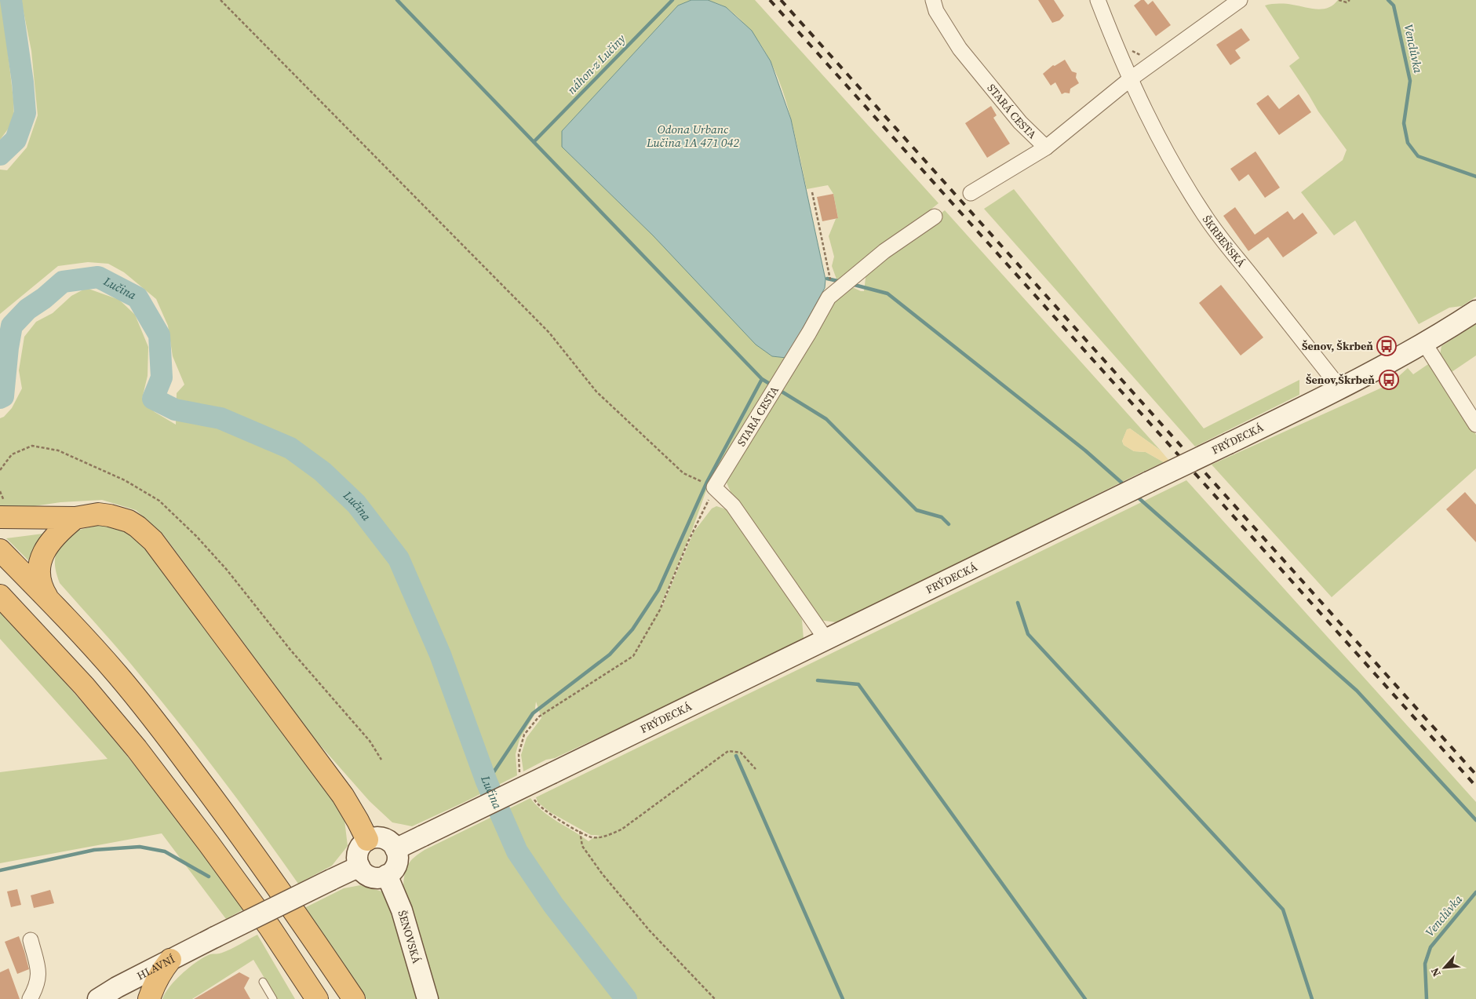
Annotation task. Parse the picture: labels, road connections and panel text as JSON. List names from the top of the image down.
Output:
{
  "streets": {
    "main road": ["FRÝDECKÁ", "ŠENOVSKÁ", "HLAVNÍ"],
    "street": ["STARÁ CESTA", "ŠKRBEŇSKÁ"]
  },
  "crossings": [
    ["ŠKRBEŇSKÁ", "FRÝDECKÁ"],
    ["FRÝDECKÁ", "ŠENOVSKÁ"],
    ["FRÝDECKÁ", "HLAVNÍ"],
    ["ŠENOVSKÁ", "HLAVNÍ"]
  ],
  "water": [
    "Venclůvka",
    "náhon-z Lučiny",
    "Odona Urbanc Lučina 1A 471 042",
    "Lučina"
  ],
  "places": {
    "bus stop": ["Šenov, Škrbeň", "Šenov,Škrbeň"]
  },
  "north": "bottom left"
}
